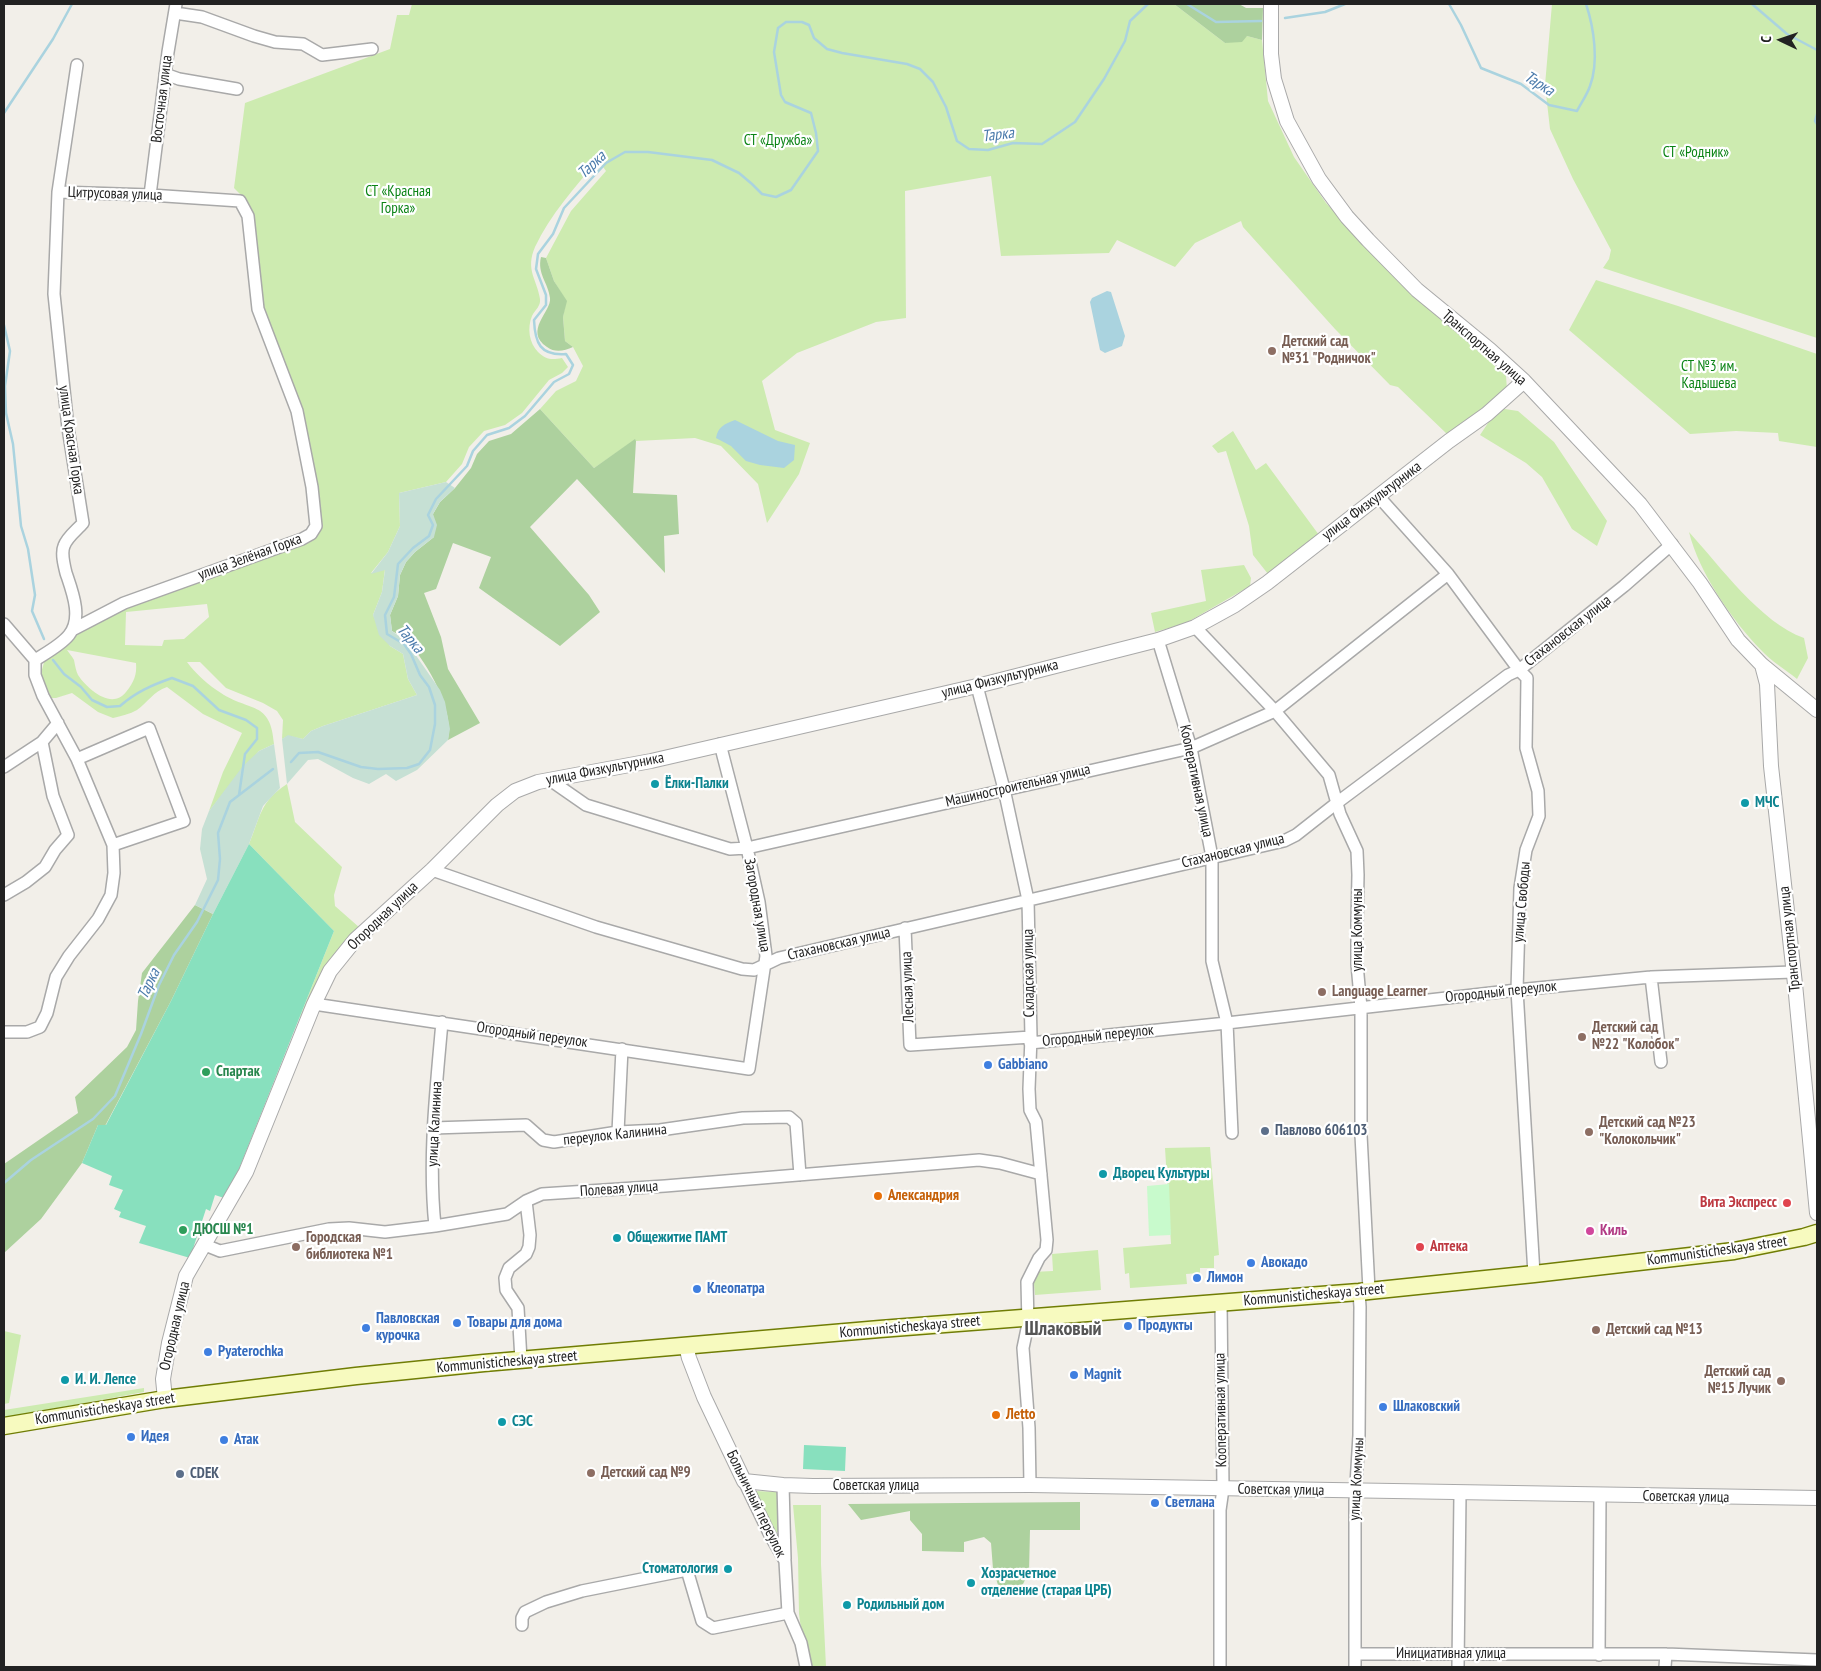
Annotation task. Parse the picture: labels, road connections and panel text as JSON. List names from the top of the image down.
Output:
{
  "streets": {
    "main road": ["Kommunisticheskaya street"],
    "street": [
      "Восточная улица",
      "Цитрусовая улица",
      "Транспортная улица",
      "улица Красная Горка",
      "улица Физкультурника",
      "улица Зелёная Горка",
      "Стахановская улица",
      "Кооперативная улица",
      "Машиностроительная улица",
      "улица Свободы",
      "Загородная улица",
      "Огородная улица",
      "улица Коммуны",
      "Складская улица",
      "Лесная улица",
      "Огородный переулок",
      "улица Калинина",
      "переулок Калинина",
      "Полевая улица",
      "Советская улица",
      "Больничный переулок",
      "Инициативная улица"
    ]
  },
  "crossings": [
    ["Восточная улица", "Цитрусовая улица"],
    ["Цитрусовая улица", "улица Красная Горка"],
    ["Цитрусовая улица", "улица Зелёная Горка"],
    ["Транспортная улица", "улица Физкультурника"],
    ["Транспортная улица", "Стахановская улица"],
    ["Транспортная улица", "Огородный переулок"],
    ["улица Красная Горка", "улица Зелёная Горка"],
    ["улица Физкультурника", "Кооперативная улица"],
    ["улица Физкультурника", "Машиностроительная улица"],
    ["улица Физкультурника", "улица Свободы"],
    ["улица Физкультурника", "Загородная улица"],
    ["улица Физкультурника", "Огородная улица"],
    ["улица Физкультурника", "улица Коммуны"],
    ["улица Физкультурника", "Складская улица"],
    ["Стахановская улица", "Кооперативная улица"],
    ["Стахановская улица", "улица Свободы"],
    ["Стахановская улица", "Загородная улица"],
    ["Стахановская улица", "Огородная улица"],
    ["Стахановская улица", "улица Коммуны"],
    ["Стахановская улица", "Складская улица"],
    ["Стахановская улица", "Лесная улица"],
    ["Кооперативная улица", "Машиностроительная улица"],
    ["Кооперативная улица", "Огородный переулок"],
    ["Кооперативная улица", "Kommunisticheskaya street"],
    ["Кооперативная улица", "Советская улица"],
    ["Машиностроительная улица", "улица Свободы"],
    ["Машиностроительная улица", "Загородная улица"],
    ["Машиностроительная улица", "улица Коммуны"],
    ["Машиностроительная улица", "Складская улица"],
    ["улица Свободы", "Огородный переулок"],
    ["улица Свободы", "Kommunisticheskaya street"],
    ["Загородная улица", "Огородная улица"],
    ["Загородная улица", "Огородный переулок"],
    ["Огородная улица", "Огородный переулок"],
    ["Огородная улица", "Полевая улица"],
    ["Огородная улица", "Kommunisticheskaya street"],
    ["улица Коммуны", "Огородный переулок"],
    ["улица Коммуны", "Kommunisticheskaya street"],
    ["улица Коммуны", "Советская улица"],
    ["улица Коммуны", "Инициативная улица"],
    ["Складская улица", "Огородный переулок"],
    ["Складская улица", "Полевая улица"],
    ["Складская улица", "Kommunisticheskaya street"],
    ["Складская улица", "Советская улица"],
    ["Лесная улица", "Огородный переулок"],
    ["Огородный переулок", "улица Калинина"],
    ["улица Калинина", "переулок Калинина"],
    ["улица Калинина", "Полевая улица"],
    ["переулок Калинина", "Полевая улица"],
    ["Kommunisticheskaya street", "Больничный переулок"],
    ["Советская улица", "Больничный переулок"]
  ],
  "districts": ["Шлаковый"],
  "water": ["Тарка"],
  "parks": [
    "СТ «Дружба»",
    "СТ «Родник»",
    "СТ «Красная Горка»",
    "СТ №3 им. Кадышева"
  ],
  "places": [
    "Детский сад №31 \"Родничок\"",
    "Ёлки-Палки",
    "МЧС",
    "Language Learner",
    "Детский сад №22 \"Колобок\"",
    "Gabbiano",
    "Спартак",
    "Павлово 606103",
    "Детский сад №23 \"Колокольчик\"",
    "Дворец Культуры",
    "Александрия",
    "Вита Экспресс",
    "ДЮСШ №1",
    "Киль",
    "Общежитие ПАМТ",
    "Городская библиотека №1",
    "Аптека",
    "Авокадо",
    "Лимон",
    "Клеопатра",
    "Товары для дома",
    "Продукты",
    "Павловская курочка",
    "Детский сад №13",
    "Pyaterochka",
    "Magnit",
    "И. И. Лепсе",
    "Детский сад №15 Лучик",
    "Шлаковский",
    "Леtto",
    "СЭС",
    "Идея",
    "Атак",
    "Детский сад №9",
    "CDEK",
    "Светлана",
    "Cтоматология",
    "Хозрасчетное отделение (старая ЦРБ)",
    "Родильный дом"
  ],
  "north": "left"
}
